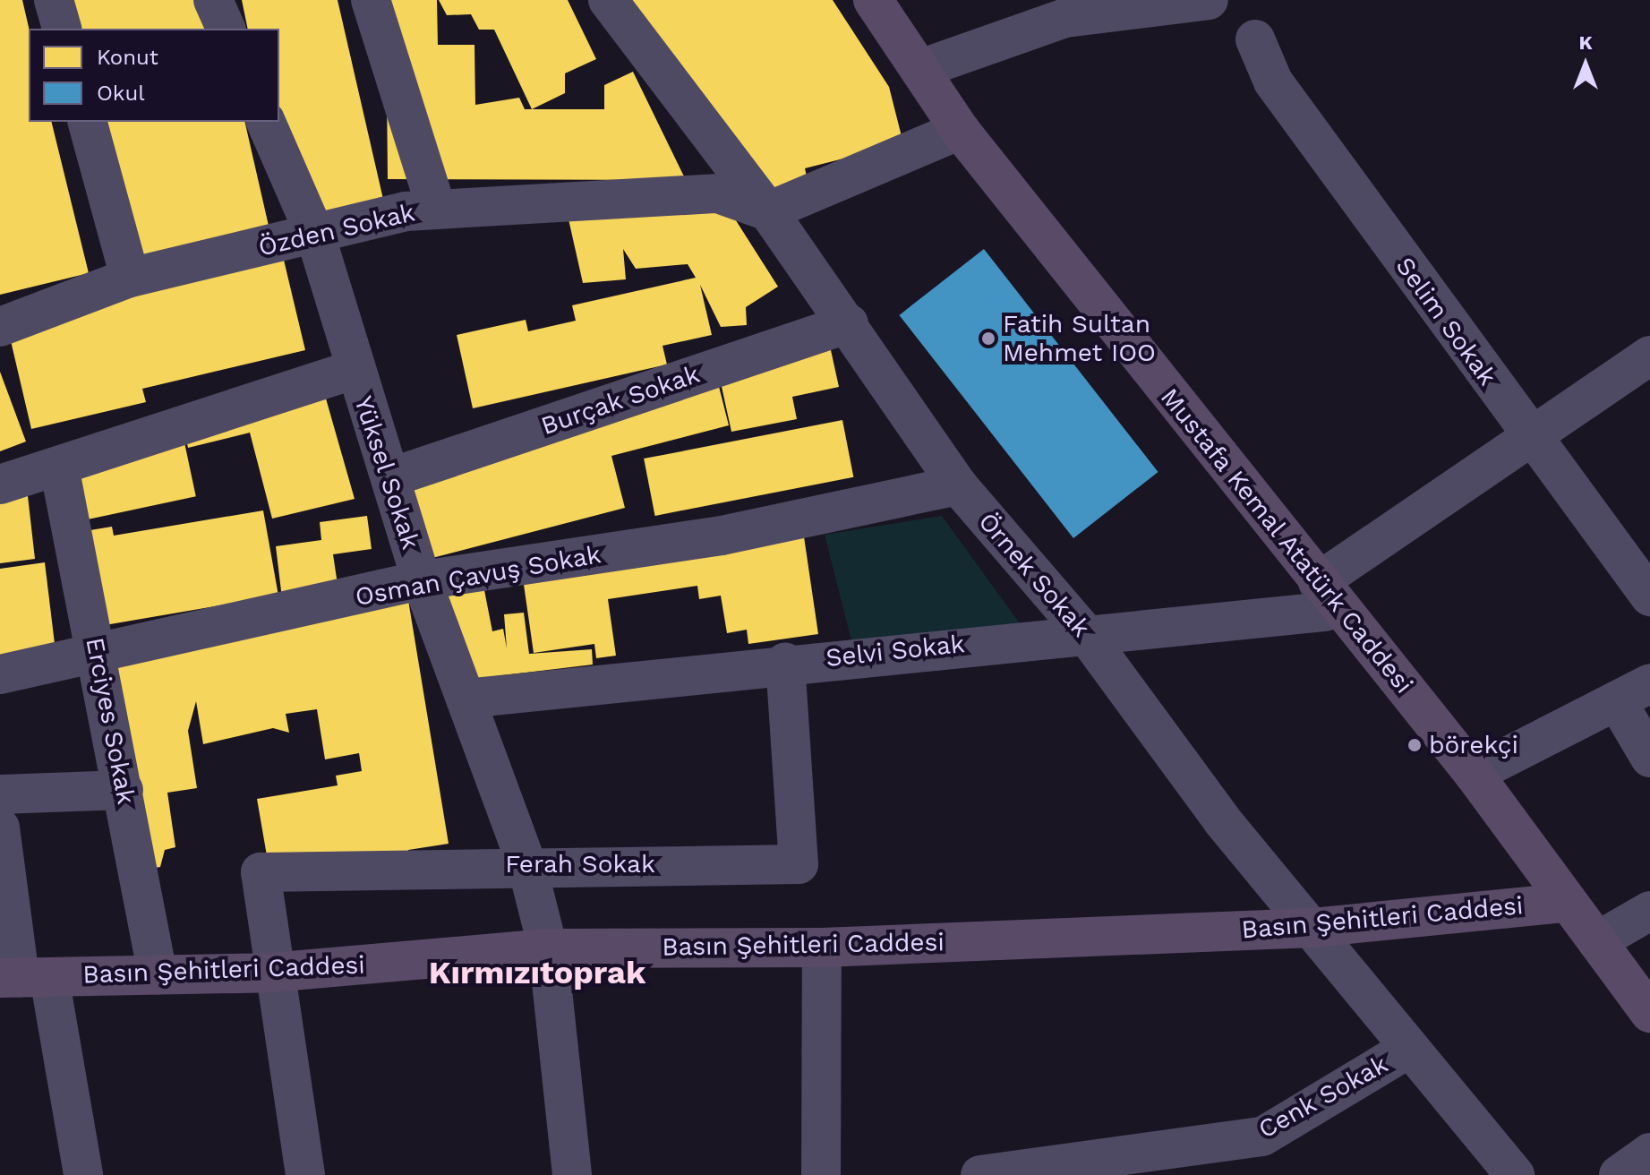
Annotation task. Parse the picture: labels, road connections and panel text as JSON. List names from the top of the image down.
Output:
{
  "streets": {
    "main road": ["Mustafa Kemal Atatürk Caddesi", "Basın Şehitleri Caddesi"],
    "street": [
      "Özden Sokak",
      "Selim Sokak",
      "Burçak Sokak",
      "Yüksel Sokak",
      "Örnek Sokak",
      "Osman Çavuş Sokak",
      "Selvi Sokak",
      "Erciyes Sokak",
      "Ferah Sokak",
      "Cenk Sokak"
    ]
  },
  "crossings": [
    ["Özden Sokak", "Yüksel Sokak"],
    ["Özden Sokak", "Örnek Sokak"],
    ["Burçak Sokak", "Yüksel Sokak"],
    ["Burçak Sokak", "Örnek Sokak"],
    ["Yüksel Sokak", "Osman Çavuş Sokak"],
    ["Yüksel Sokak", "Selvi Sokak"],
    ["Yüksel Sokak", "Ferah Sokak"],
    ["Yüksel Sokak", "Basın Şehitleri Caddesi"],
    ["Mustafa Kemal Atatürk Caddesi", "Selvi Sokak"],
    ["Mustafa Kemal Atatürk Caddesi", "Basın Şehitleri Caddesi"],
    ["Örnek Sokak", "Osman Çavuş Sokak"],
    ["Örnek Sokak", "Selvi Sokak"],
    ["Örnek Sokak", "Basın Şehitleri Caddesi"],
    ["Örnek Sokak", "Cenk Sokak"],
    ["Osman Çavuş Sokak", "Erciyes Sokak"],
    ["Selvi Sokak", "Ferah Sokak"],
    ["Erciyes Sokak", "Basın Şehitleri Caddesi"],
    ["Ferah Sokak", "Basın Şehitleri Caddesi"]
  ],
  "districts": ["Kırmızıtoprak"],
  "places": ["Fatih Sultan Mehmet IOO", "börekçi"],
  "legend": ["Konut", "Okul"],
  "north": "top"
}
